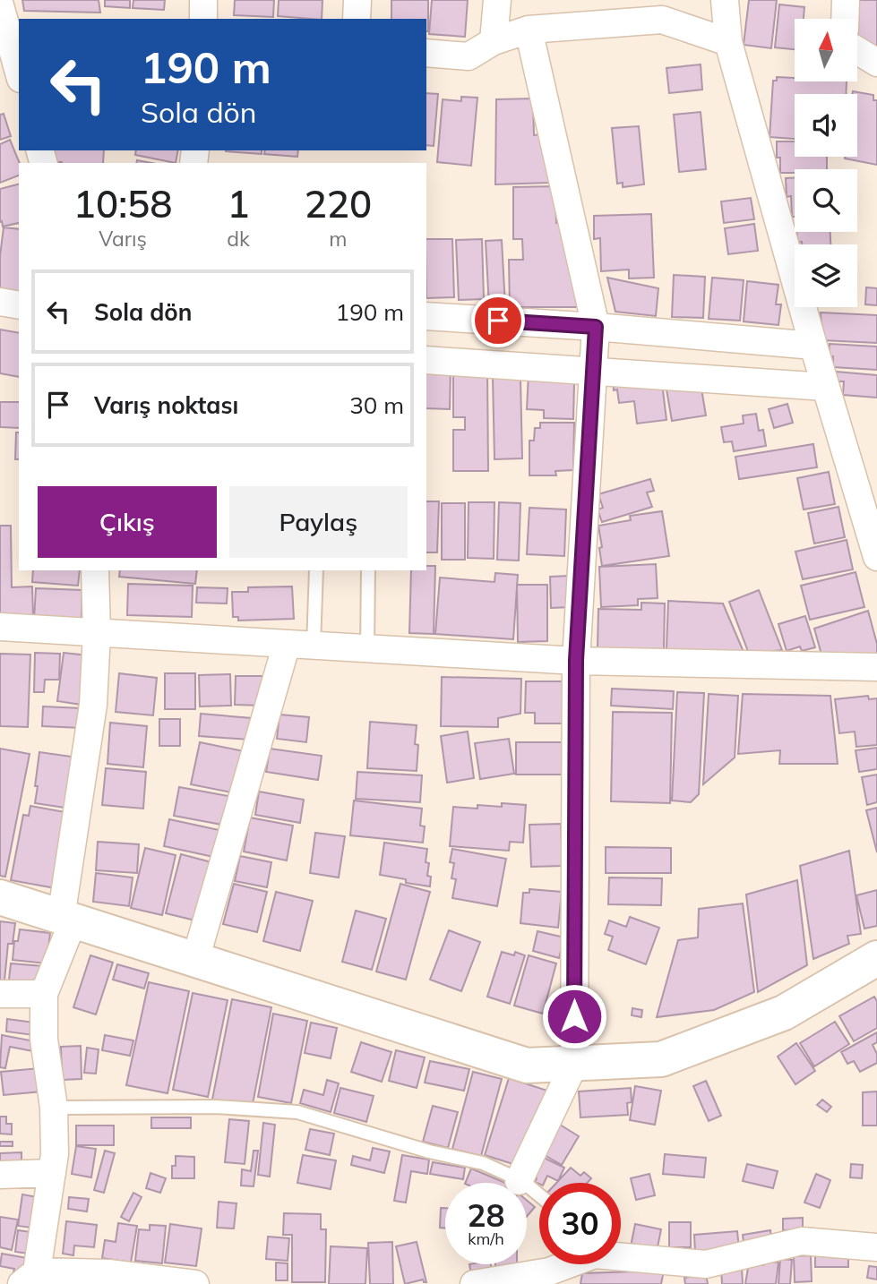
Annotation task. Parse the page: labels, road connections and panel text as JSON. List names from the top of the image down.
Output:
{
  "north": "top",
  "page": {
    "turn": ["190 m", "Sola dön"],
    "eta": [
      "10:58",
      "Varış",
      "1",
      "dk",
      "220",
      "m"
    ],
    "list": [
      {
        "name": "Sola dön",
        "value": "190 m"
      },
      {
        "name": "Varış noktası",
        "value": "30 m"
      }
    ],
    "buttons": ["Çıkış", "Paylaş"],
    "speed": "28 km/h",
    "limit": "30"
  }
}
